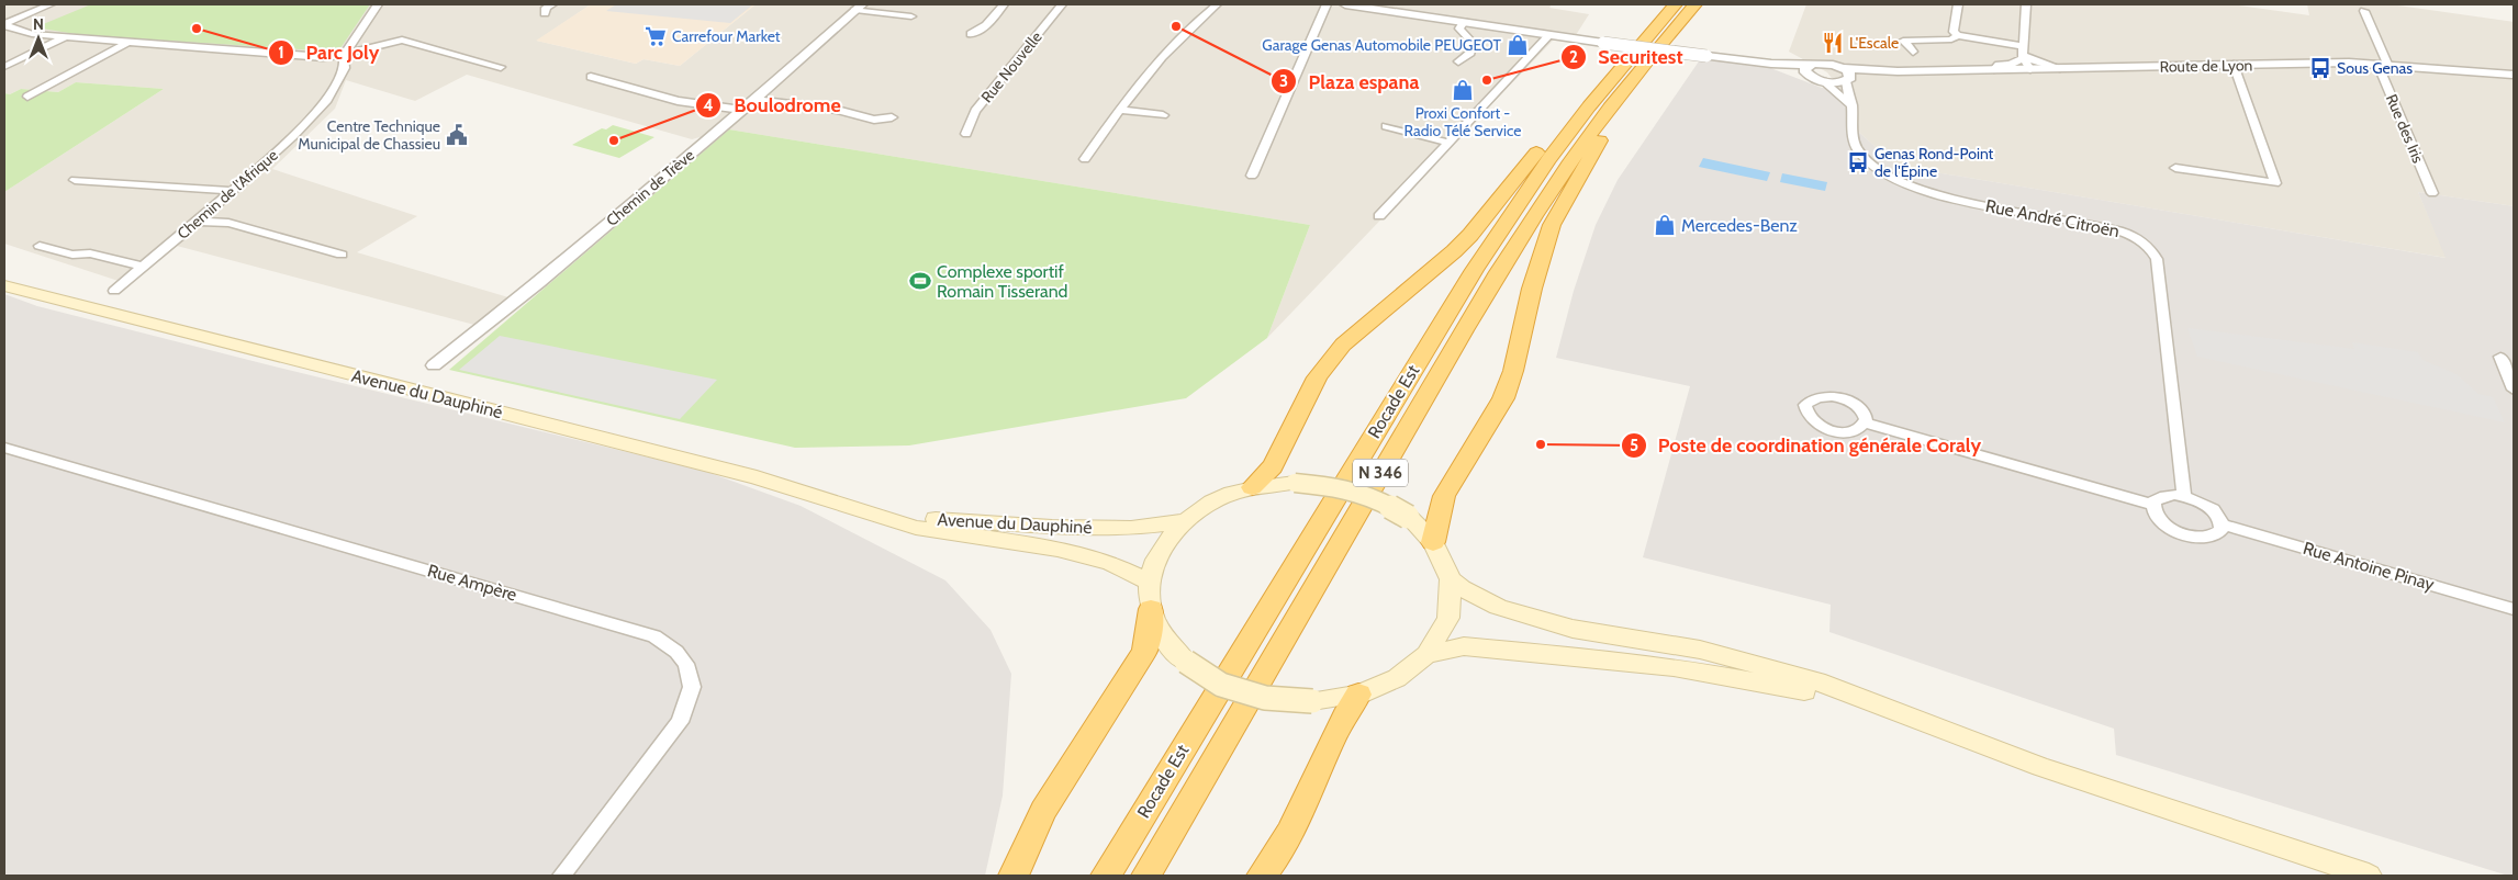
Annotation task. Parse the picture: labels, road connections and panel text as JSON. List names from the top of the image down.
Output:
{
  "streets": {
    "highway": ["Rocade Est", "N 346"],
    "main road": ["Avenue du Dauphiné"],
    "street": [
      "Route de Lyon",
      "Rue Nouvelle",
      "Rue des Iris",
      "Chemin de Trève",
      "Chemin de l'Afrique",
      "Rue André Citroën",
      "Rue Antoine Pinay",
      "Rue Ampère"
    ]
  },
  "crossings": [
    ["Route de Lyon", "Rue des Iris"],
    ["Route de Lyon", "Rue André Citroën"]
  ],
  "places": {
    "other": [
      "Plaza espana",
      "Parc Joly",
      "Securitest",
      "Boulodrome",
      "Poste de coordination générale Coraly"
    ],
    "supermarket": ["Carrefour Market"],
    "restaurant": ["L'Escale"],
    "shop": ["Garage Genas Automobile PEUGEOT", "Proxi Confort - Radio Télé Service", "Mercedes-Benz"],
    "bus stop": ["Sous Genas", "Genas Rond-Point de l'Épine"],
    "public building": ["Centre Technique Municipal de Chassieu"],
    "sports": ["Complexe sportif Romain Tisserand"]
  },
  "north": "top"
}
